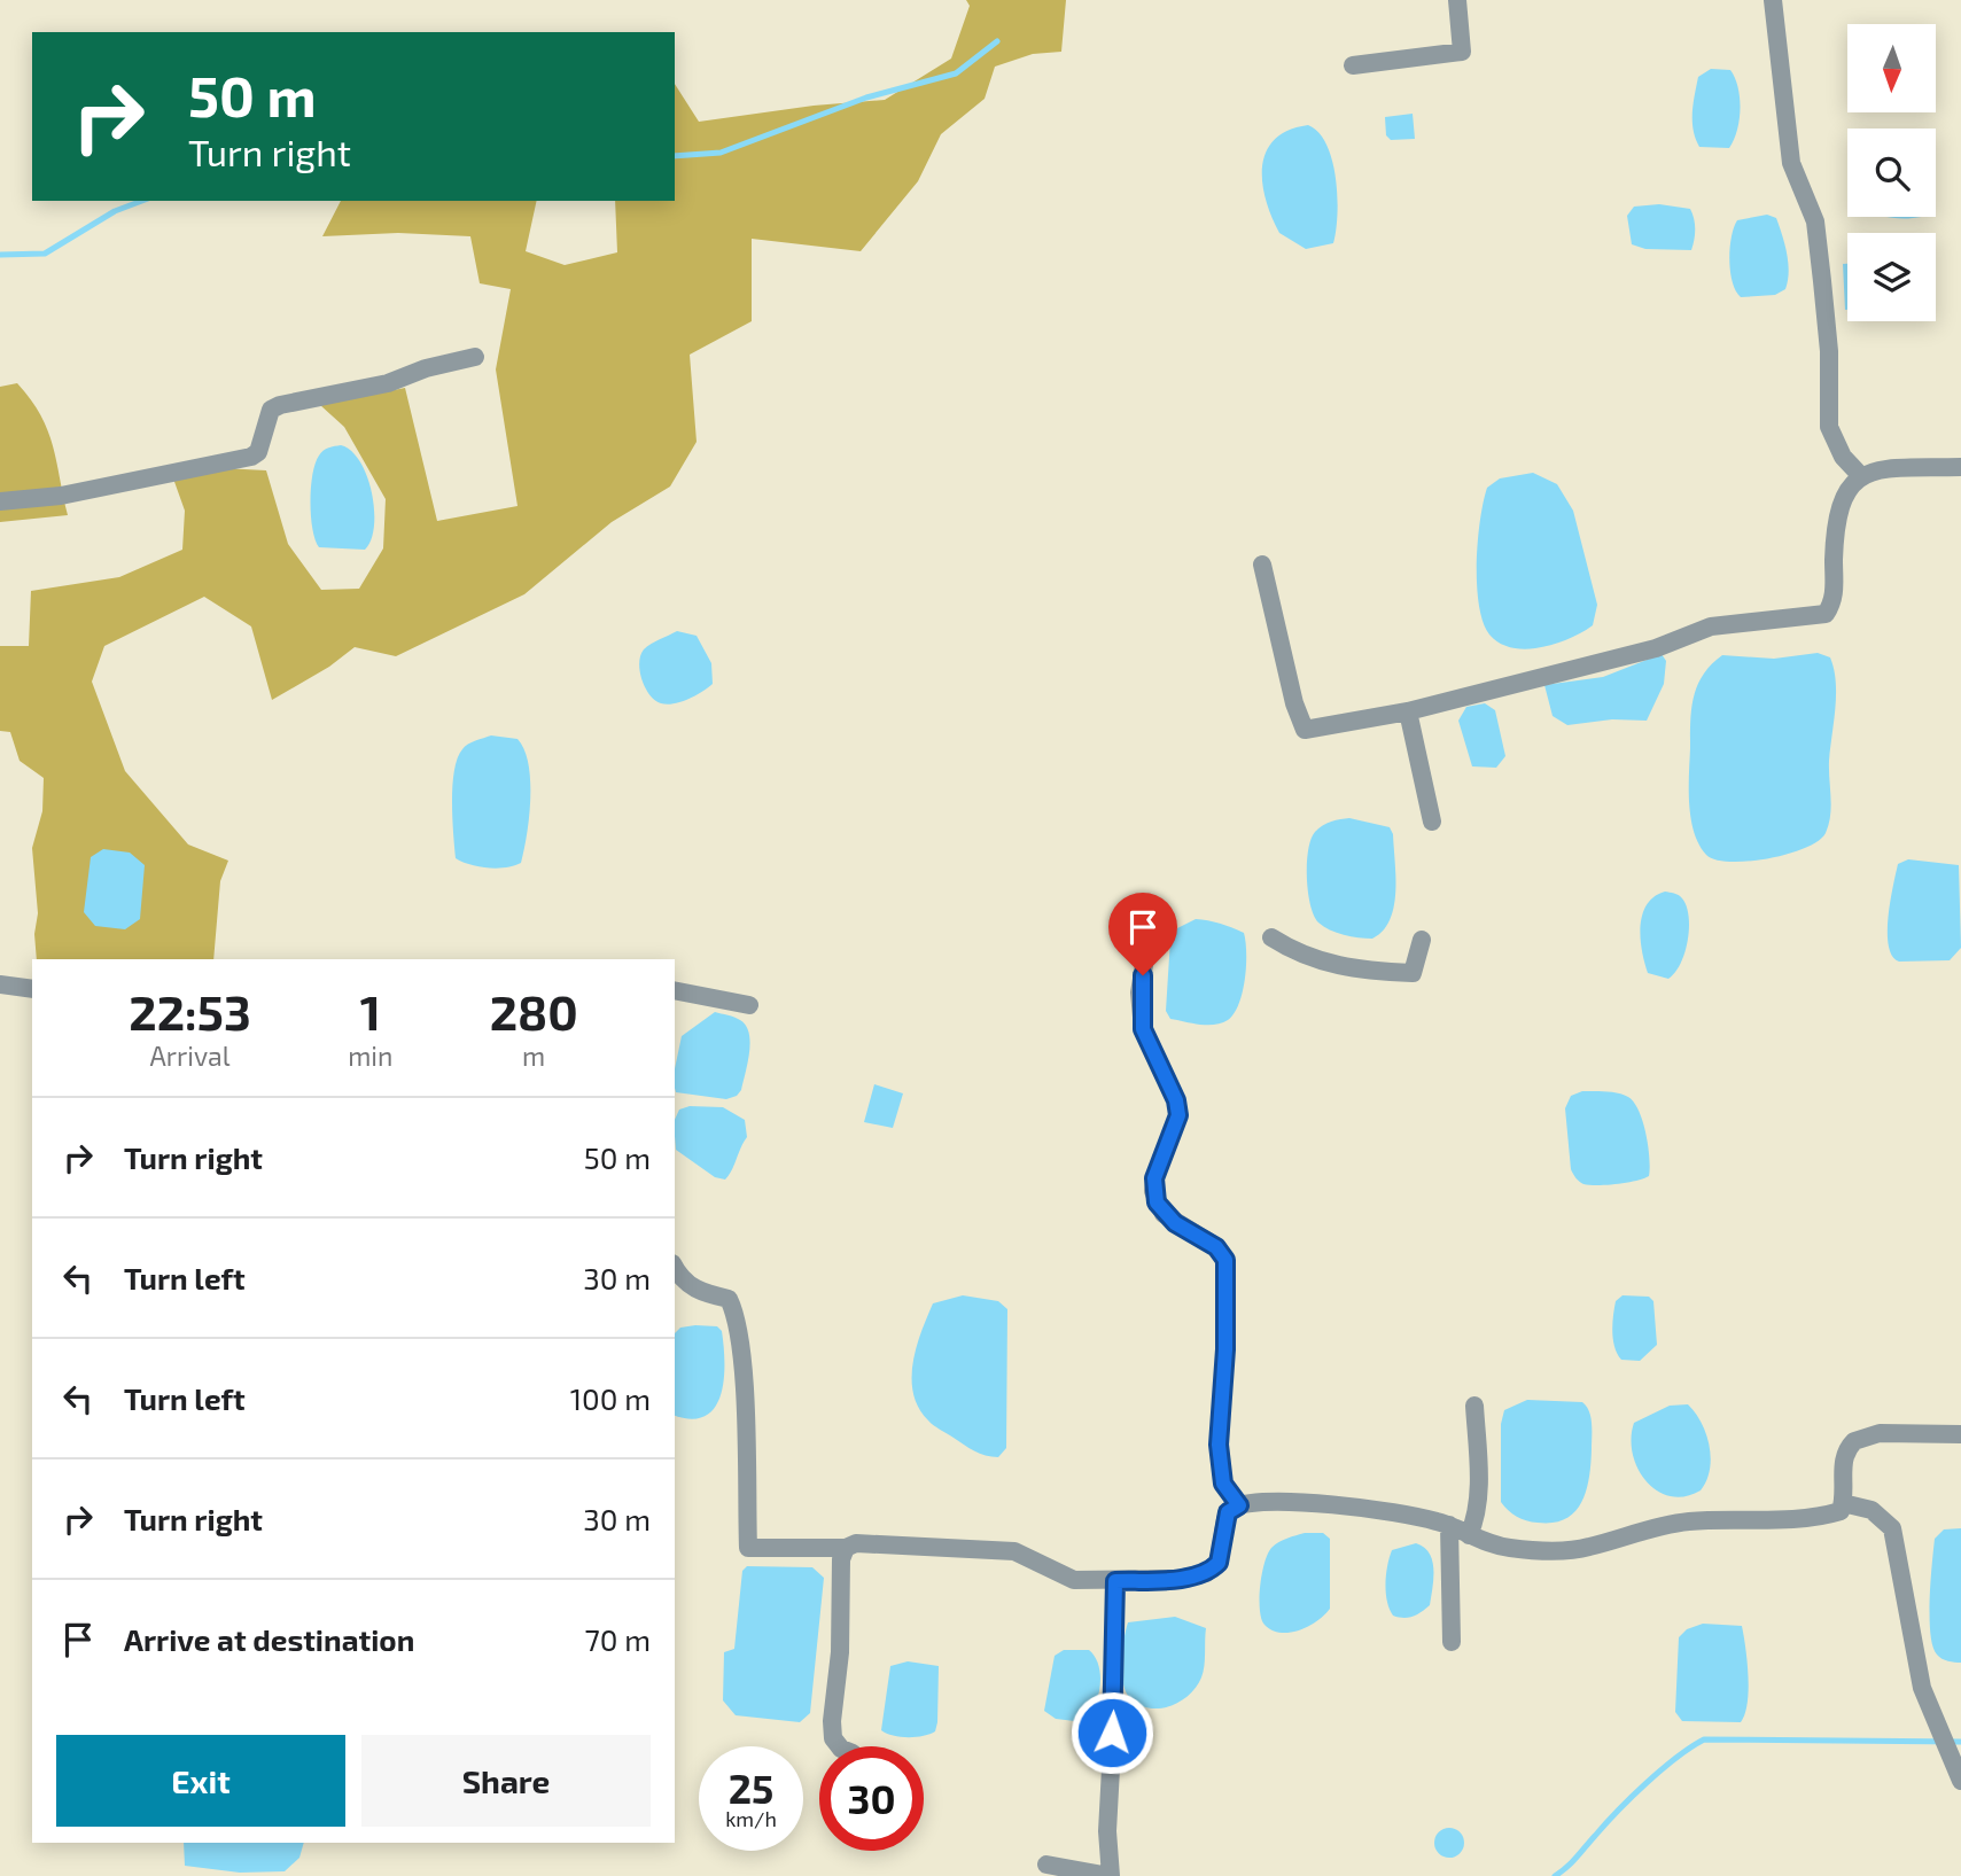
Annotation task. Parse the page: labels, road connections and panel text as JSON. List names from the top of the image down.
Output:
{
  "north": "bottom",
  "page": {
    "turn": ["50 m", "Turn right"],
    "eta": [
      "22:53",
      "Arrival",
      "1",
      "min",
      "280",
      "m"
    ],
    "list": [
      {
        "name": "Turn right",
        "value": "50 m"
      },
      {
        "name": "Turn left",
        "value": "30 m"
      },
      {
        "name": "Turn left",
        "value": "100 m"
      },
      {
        "name": "Turn right",
        "value": "30 m"
      },
      {
        "name": "Arrive at destination",
        "value": "70 m"
      }
    ],
    "buttons": ["Exit", "Share"],
    "speed": "25 km/h",
    "limit": "30"
  }
}
